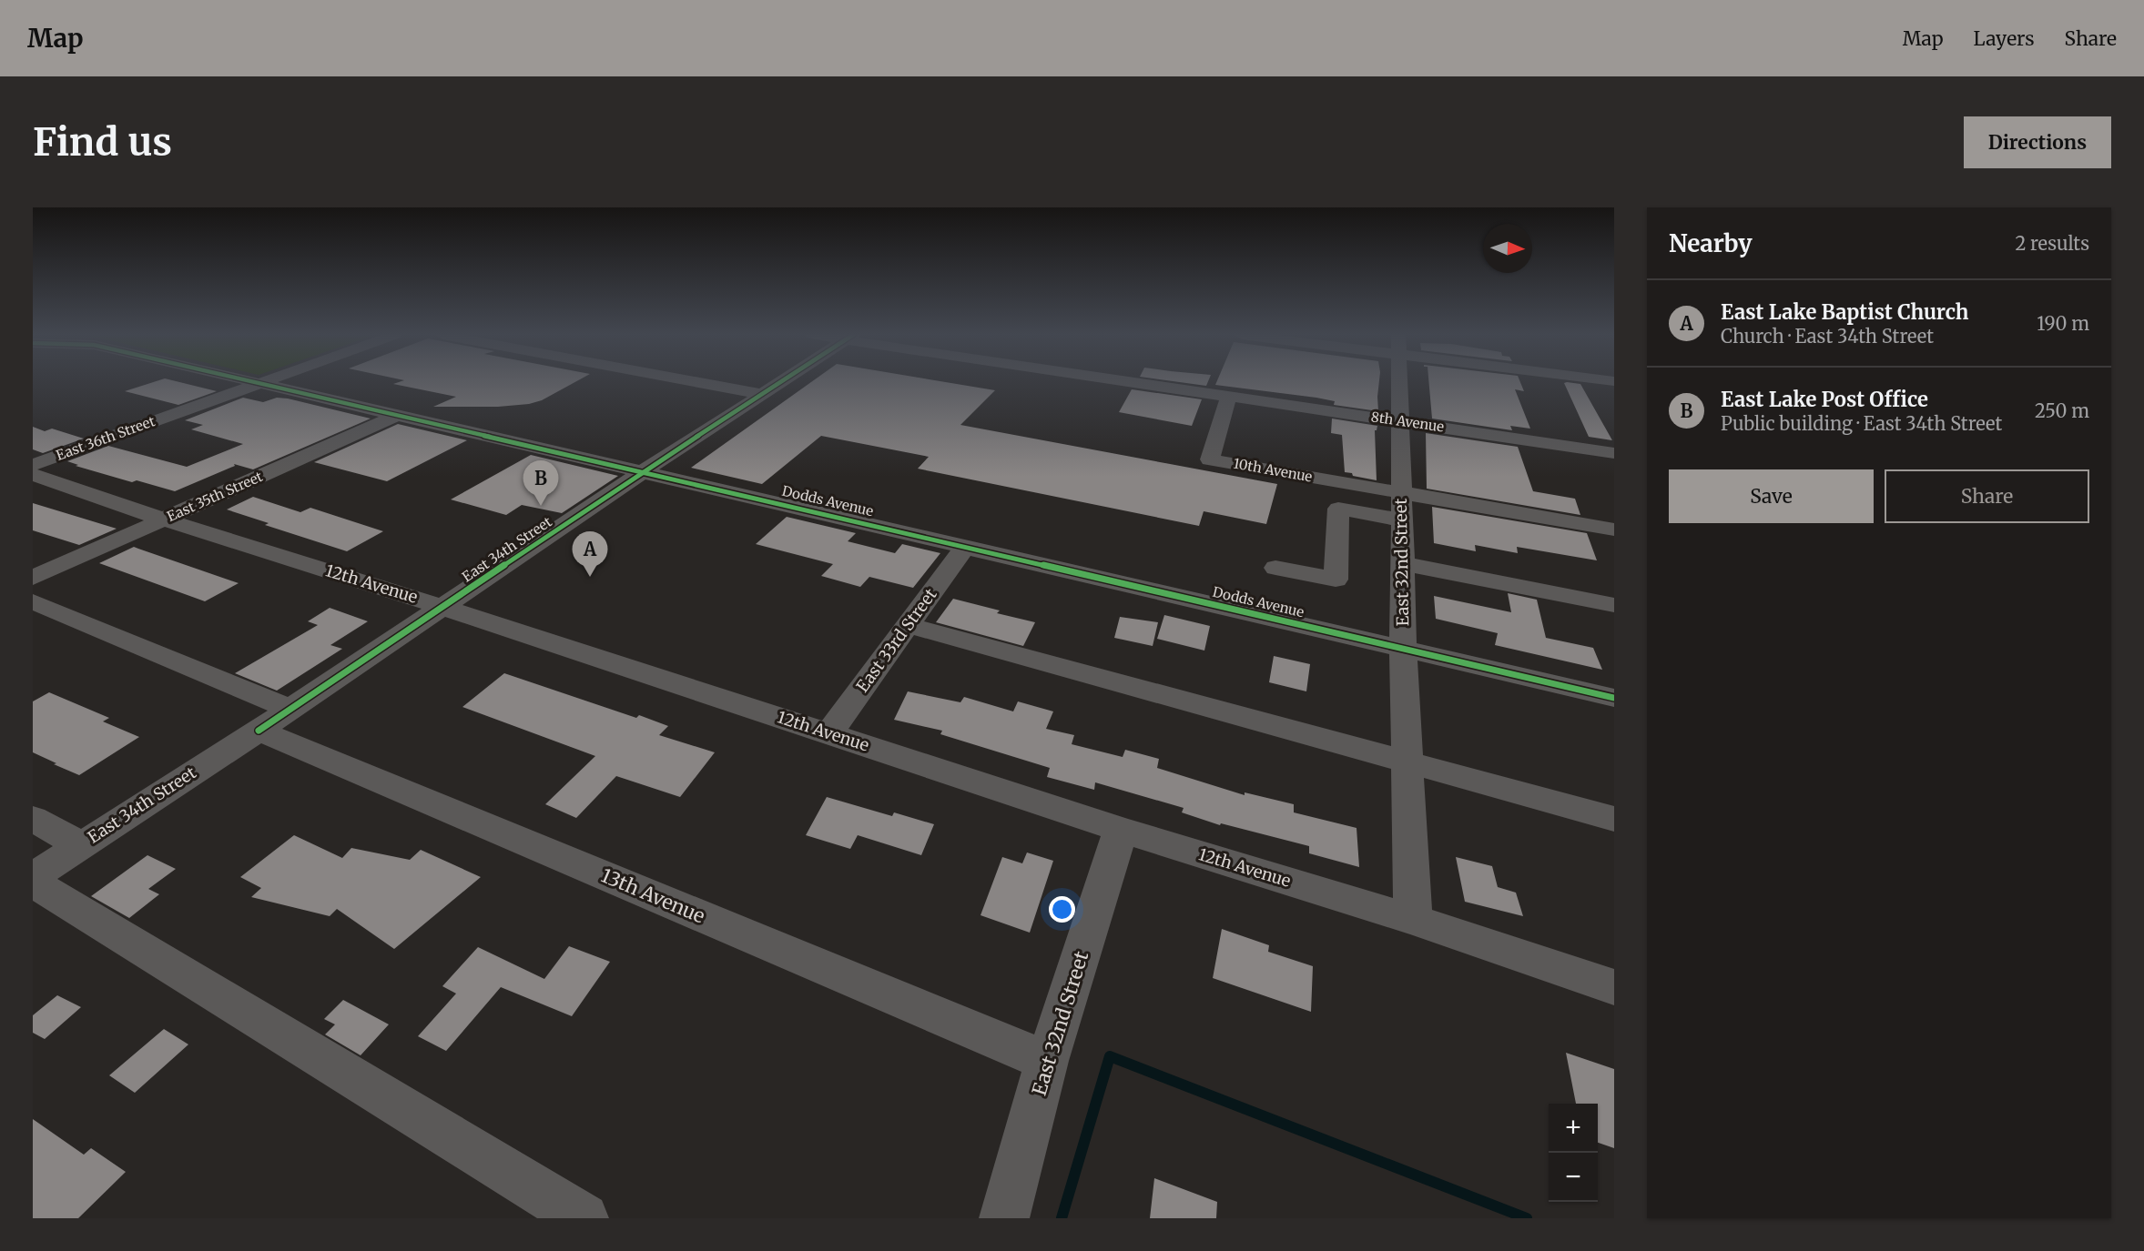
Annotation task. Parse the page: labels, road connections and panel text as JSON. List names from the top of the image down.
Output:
{
  "streets": {
    "street": [
      "8th Avenue",
      "East 36th Street",
      "10th Avenue",
      "East 35th Street",
      "Dodds Avenue",
      "East 34th Street",
      "East 32nd Street",
      "12th Avenue",
      "East 33rd Street",
      "13th Avenue"
    ]
  },
  "crossings": [
    ["8th Avenue", "10th Avenue"],
    ["8th Avenue", "East 32nd Street"],
    ["East 36th Street", "Dodds Avenue"],
    ["10th Avenue", "East 32nd Street"],
    ["East 35th Street", "Dodds Avenue"],
    ["East 35th Street", "12th Avenue"],
    ["Dodds Avenue", "East 34th Street"],
    ["Dodds Avenue", "East 32nd Street"],
    ["Dodds Avenue", "East 33rd Street"],
    ["East 34th Street", "12th Avenue"],
    ["East 34th Street", "13th Avenue"],
    ["East 32nd Street", "12th Avenue"],
    ["East 32nd Street", "13th Avenue"],
    ["12th Avenue", "East 33rd Street"]
  ],
  "north": "right",
  "page": {
    "header": "Map",
    "nav": ["Map", "Layers", "Share"],
    "buttons": [
      "Directions",
      ["Save", "Share"]
    ],
    "title": "Find us",
    "heading": ["Nearby", "2 results"],
    "list": [
      {
        "mark": "A",
        "name": "East Lake Baptist Church",
        "note": "Church · East 34th Street",
        "value": "190 m"
      },
      {
        "mark": "B",
        "name": "East Lake Post Office",
        "note": "Public building · East 34th Street",
        "value": "250 m"
      }
    ],
    "pins": ["B", "A"],
    "map_buttons": ["+", "−"]
  }
}
